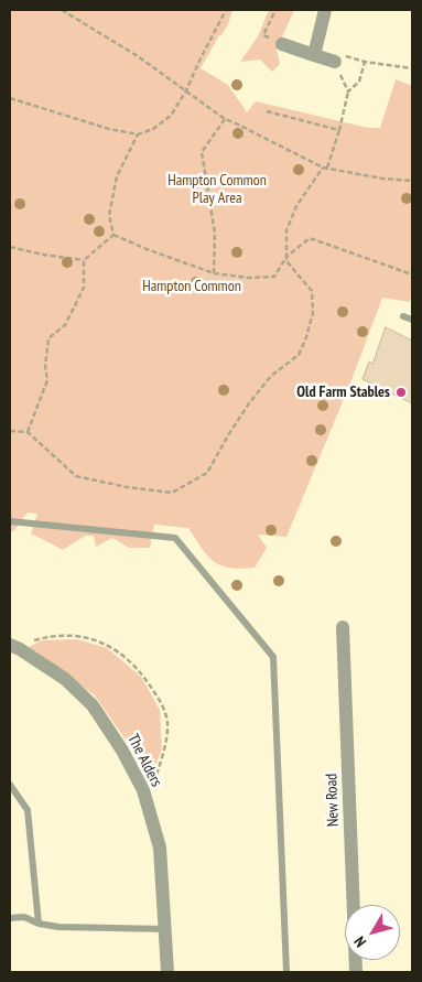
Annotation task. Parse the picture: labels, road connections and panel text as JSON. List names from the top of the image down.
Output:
{
  "streets": {
    "street": ["The Alders", "New Road"]
  },
  "parks": ["Hampton Common Play Area", "Hampton Common"],
  "places": ["Old Farm Stables"],
  "north": "bottom left"
}
